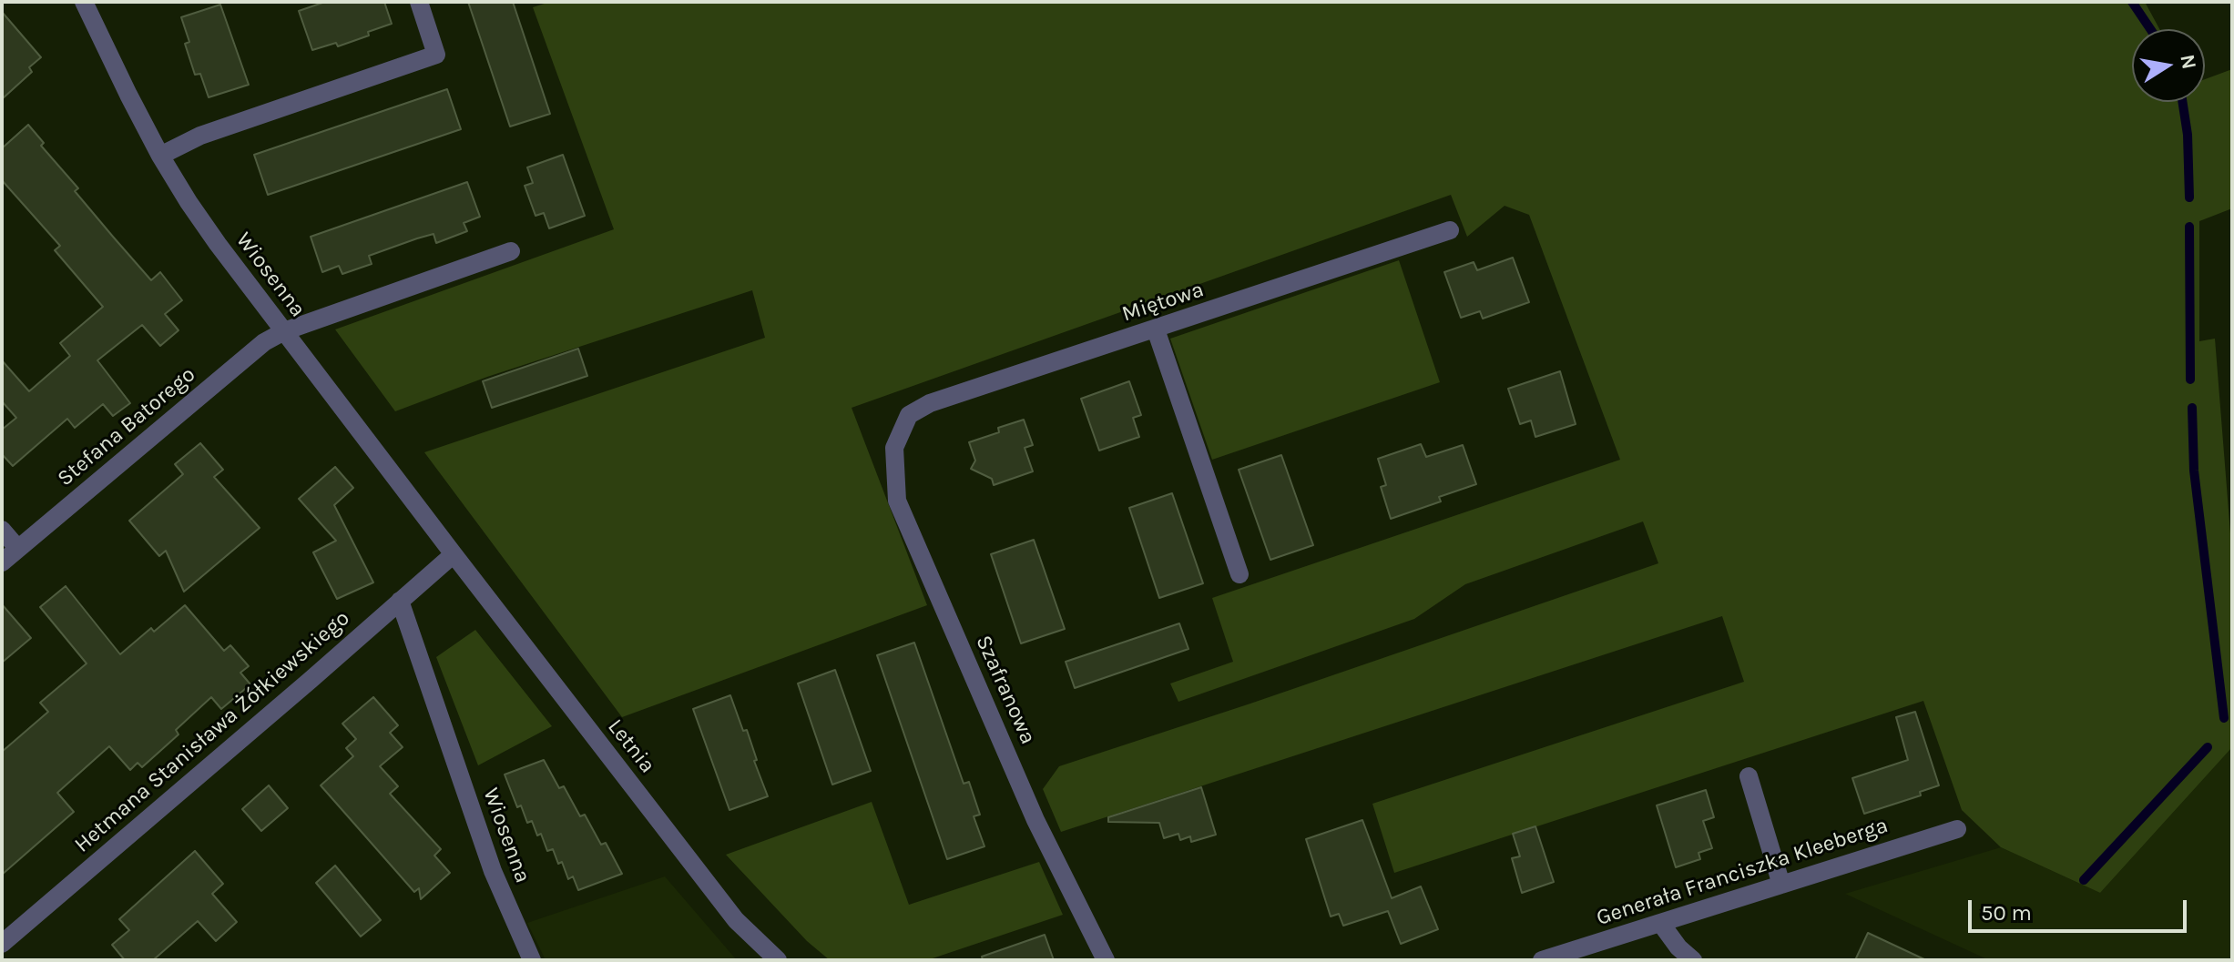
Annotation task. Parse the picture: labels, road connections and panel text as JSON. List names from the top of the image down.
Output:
{
  "streets": {
    "street": [
      "Wiosenna",
      "Miętowa",
      "Stefana Batorego",
      "Szafranowa",
      "Hetmana Stanisława Żółkiewskiego",
      "Letnia",
      "Generała Franciszka Kleeberga"
    ]
  },
  "crossings": [
    ["Wiosenna", "Stefana Batorego"],
    ["Wiosenna", "Hetmana Stanisława Żółkiewskiego"],
    ["Wiosenna", "Letnia"],
    ["Miętowa", "Szafranowa"],
    ["Hetmana Stanisława Żółkiewskiego", "Letnia"]
  ],
  "scale_bar": "50 m",
  "north": "right"
}
